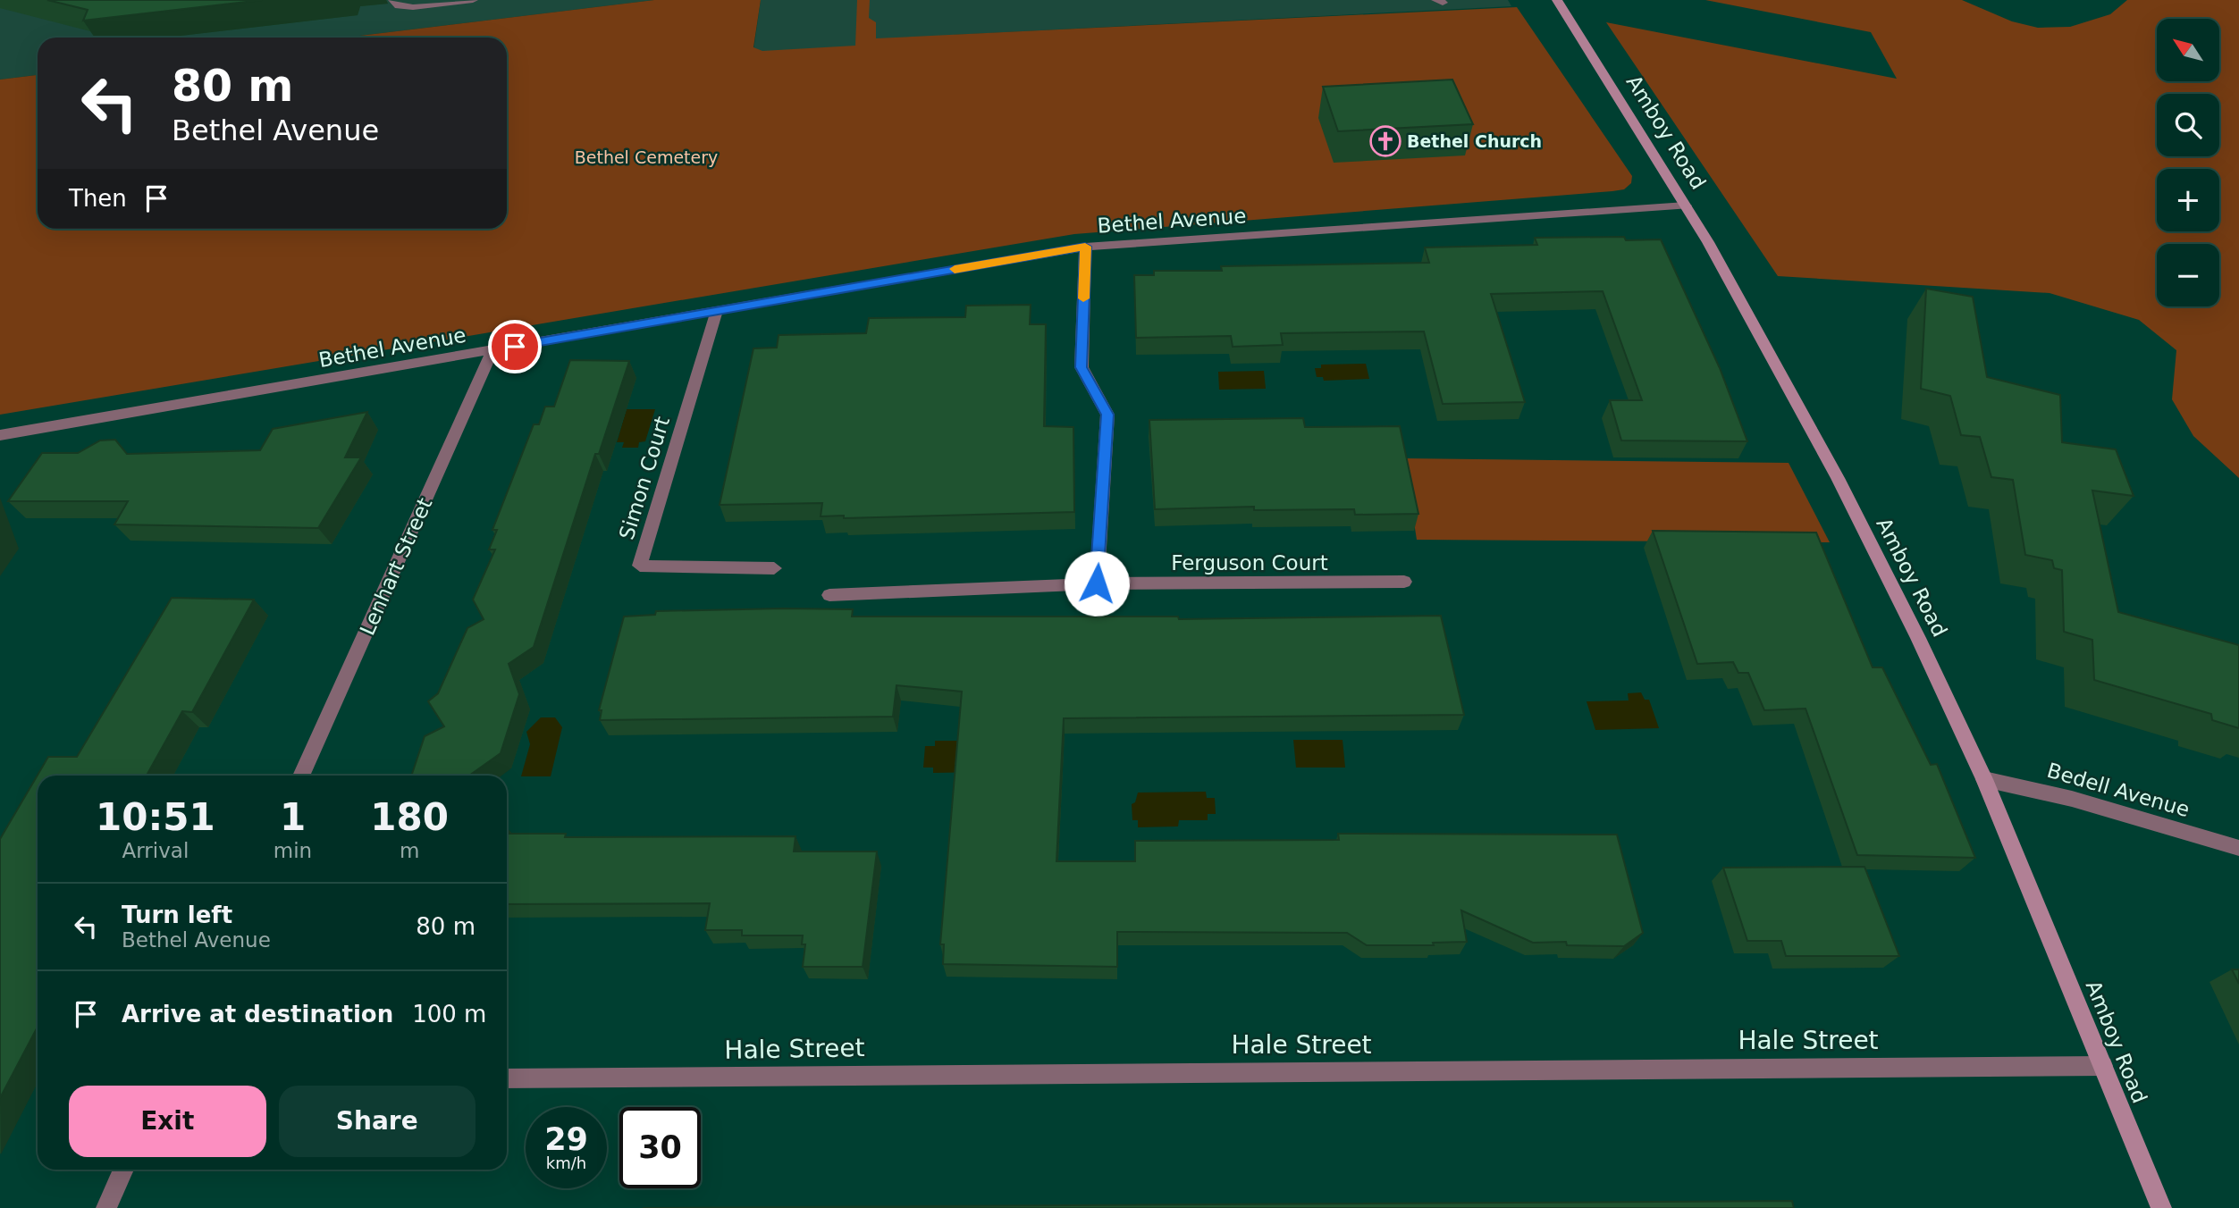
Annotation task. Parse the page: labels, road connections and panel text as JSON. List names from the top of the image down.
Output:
{
  "streets": {
    "main road": ["Amboy Road"],
    "street": [
      "Bethel Avenue",
      "Simon Court",
      "Ferguson Court",
      "Lenhart Street",
      "Bedell Avenue",
      "Hale Street"
    ]
  },
  "crossings": [
    ["Amboy Road", "Bethel Avenue"],
    ["Amboy Road", "Bedell Avenue"],
    ["Amboy Road", "Hale Street"],
    ["Bethel Avenue", "Simon Court"],
    ["Bethel Avenue", "Lenhart Street"]
  ],
  "parks": ["Bethel Cemetery"],
  "places": {
    "church": ["Bethel Church"]
  },
  "north": "top left",
  "page": {
    "map_buttons": ["+", "−"],
    "turn": ["80 m", "Bethel Avenue"],
    "then": "Then",
    "eta": [
      "10:51",
      "Arrival",
      "1",
      "min",
      "180",
      "m"
    ],
    "list": [
      {
        "name": "Turn left",
        "note": "Bethel Avenue",
        "value": "80 m"
      },
      {
        "name": "Arrive at destination",
        "value": "100 m"
      }
    ],
    "buttons": ["Exit", "Share"],
    "speed": "29 km/h",
    "limit": "30"
  }
}
